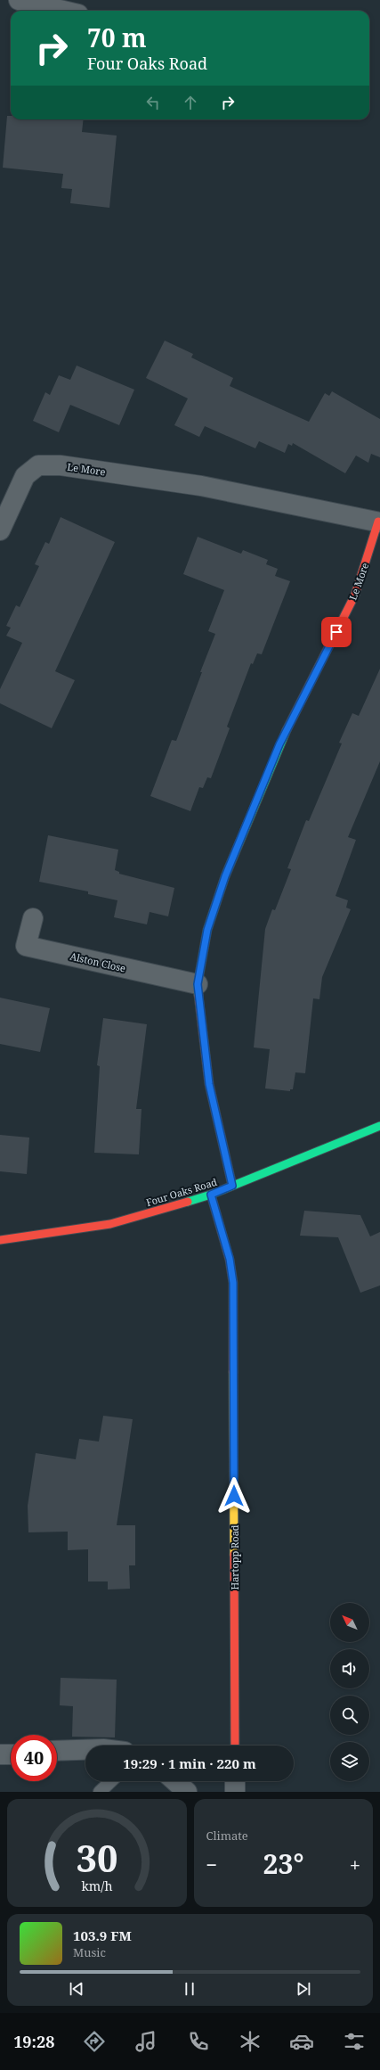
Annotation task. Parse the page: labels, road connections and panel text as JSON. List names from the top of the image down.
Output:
{
  "streets": {
    "street": [
      "Le More",
      "Alston Close",
      "Four Oaks Road",
      "Hartopp Road"
    ]
  },
  "crossings": [
    ["Le More", "Alston Close"],
    ["Le More", "Four Oaks Road"],
    ["Four Oaks Road", "Hartopp Road"]
  ],
  "north": "top left",
  "page": {
    "turn": ["70 m", "Four Oaks Road"],
    "limit": "40",
    "trip": "19:29 · 1 min · 220 m",
    "tile": "Climate",
    "heat": ["−", "23°", "+"],
    "song": ["103.9 FM", "Music"],
    "tabs": "19:28",
    "gauge": ["30", "km/h"]
  }
}
